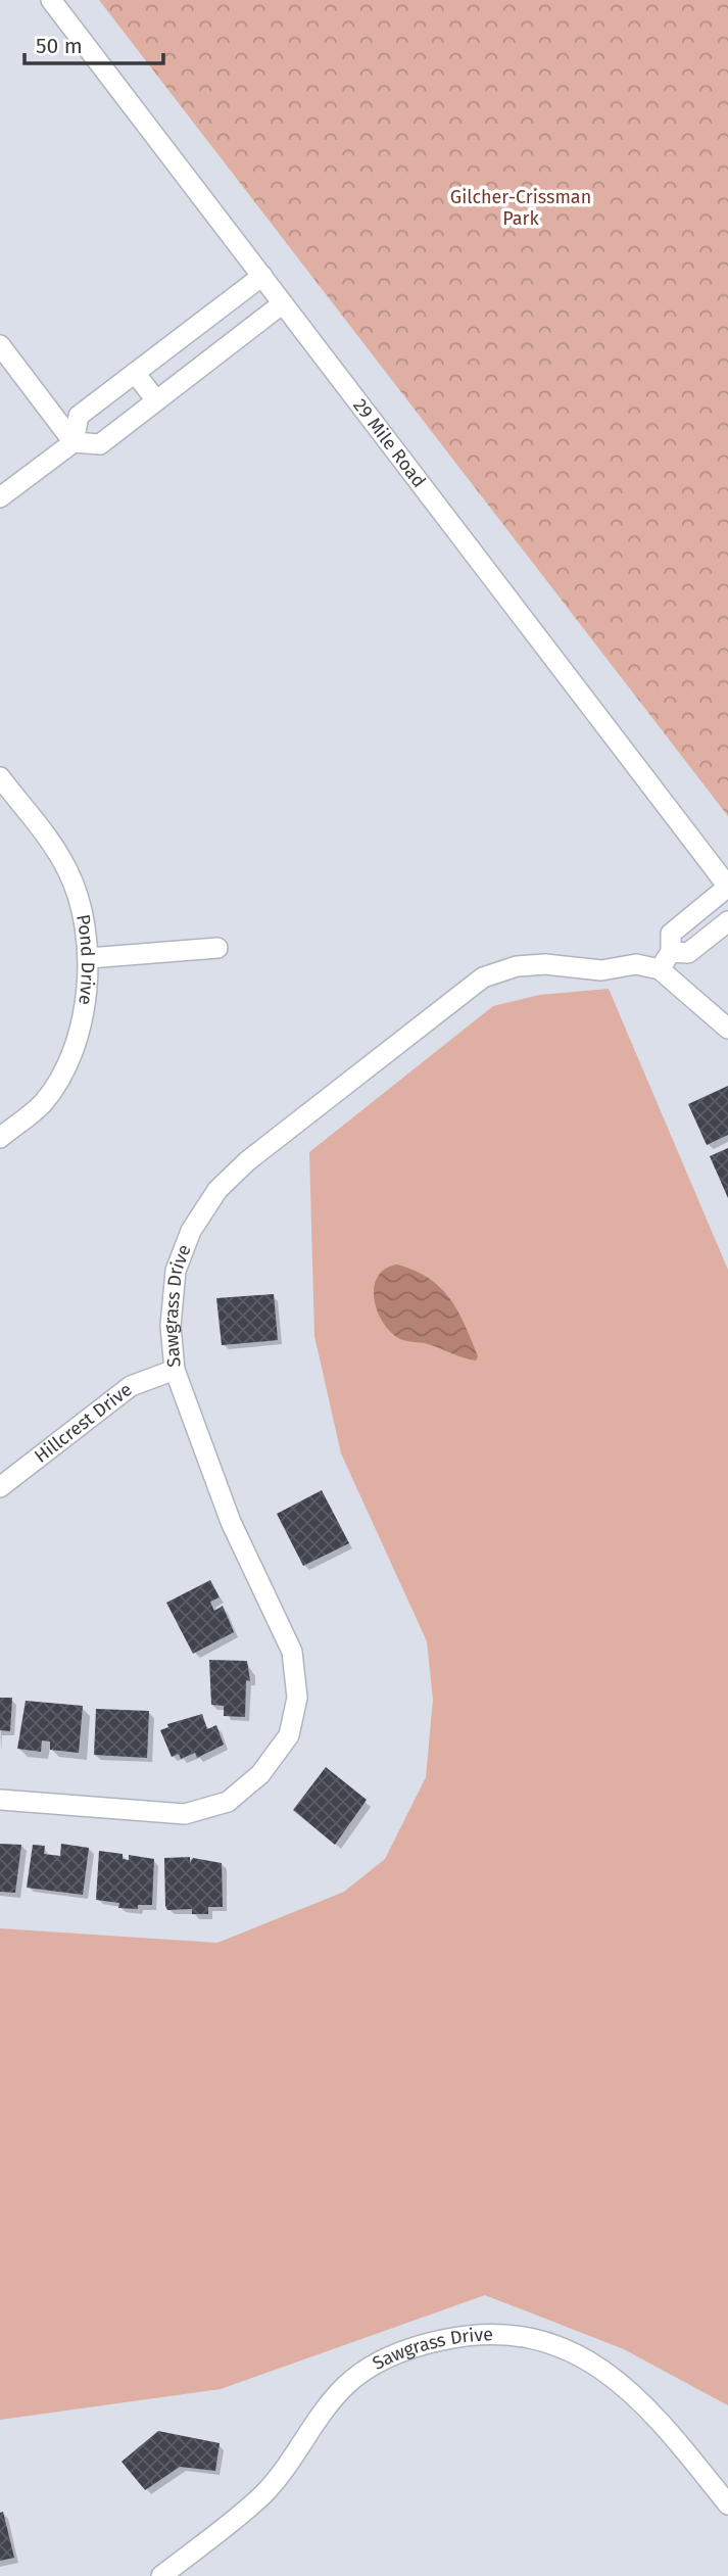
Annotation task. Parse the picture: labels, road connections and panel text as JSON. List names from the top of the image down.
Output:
{
  "streets": {
    "street": [
      "29 Mile Road",
      "Pond Drive",
      "Sawgrass Drive",
      "Hillcrest Drive"
    ]
  },
  "crossings": [
    ["Sawgrass Drive", "Hillcrest Drive"]
  ],
  "parks": ["Gilcher-Crissman Park"],
  "scale_bar": "50 m"
}
